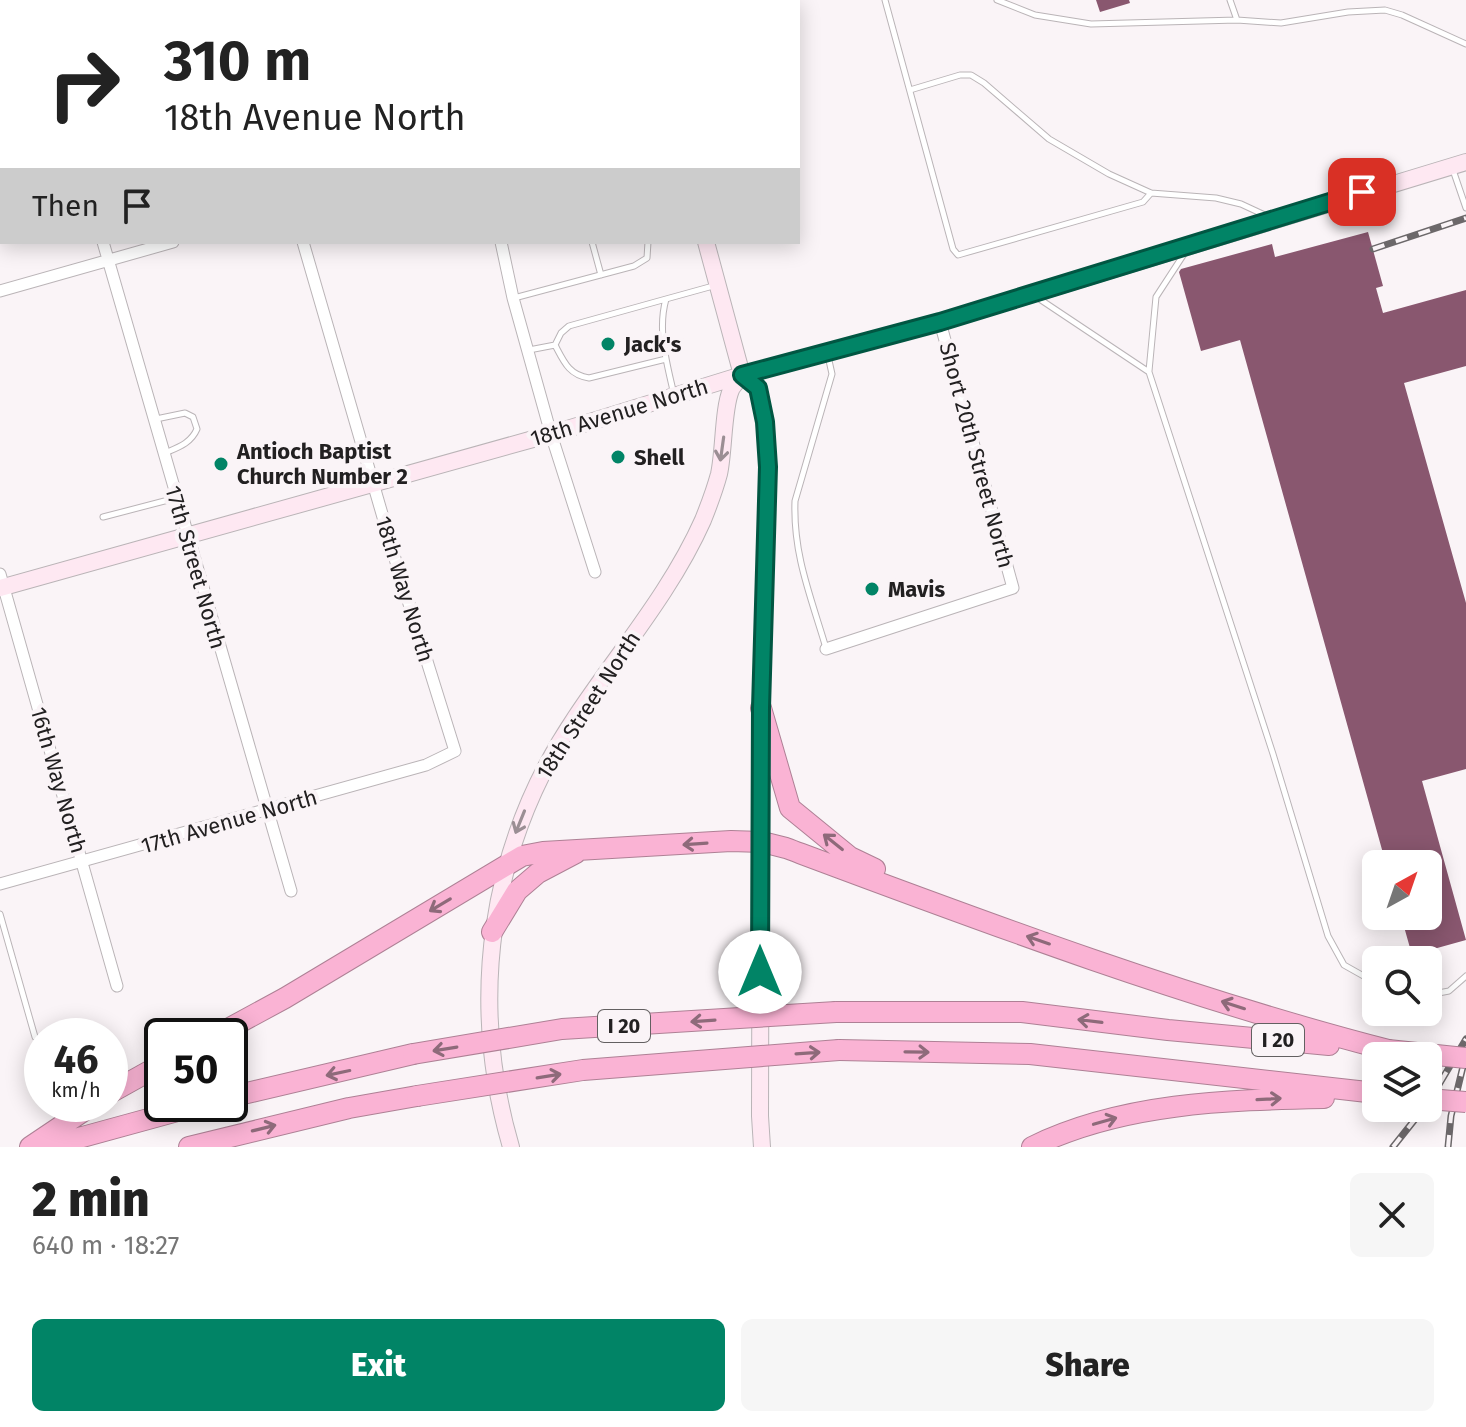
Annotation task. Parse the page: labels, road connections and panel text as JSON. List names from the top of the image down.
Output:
{
  "streets": {
    "highway": ["I 20"],
    "main road": ["18th Avenue North", "18th Street North"],
    "street": [
      "Short 20th Street North",
      "17th Street North",
      "18th Way North",
      "16th Way North",
      "17th Avenue North"
    ]
  },
  "crossings": [
    ["18th Avenue North", "Short 20th Street North"],
    ["18th Avenue North", "17th Street North"],
    ["18th Avenue North", "18th Way North"],
    ["18th Avenue North", "18th Street North"],
    ["18th Avenue North", "16th Way North"],
    ["17th Street North", "17th Avenue North"],
    ["18th Way North", "17th Avenue North"],
    ["16th Way North", "17th Avenue North"]
  ],
  "one_way": ["18th Street North"],
  "places": [
    "Jack's",
    "Shell",
    "Antioch Baptist Church Number 2",
    "Mavis"
  ],
  "north": "top right",
  "page": {
    "turn": ["310 m", "18th Avenue North"],
    "then": "Then",
    "speed": "46 km/h",
    "limit": "50",
    "heading": ["2 min", "640 m · 18:27"],
    "buttons": ["Exit", "Share"]
  }
}
